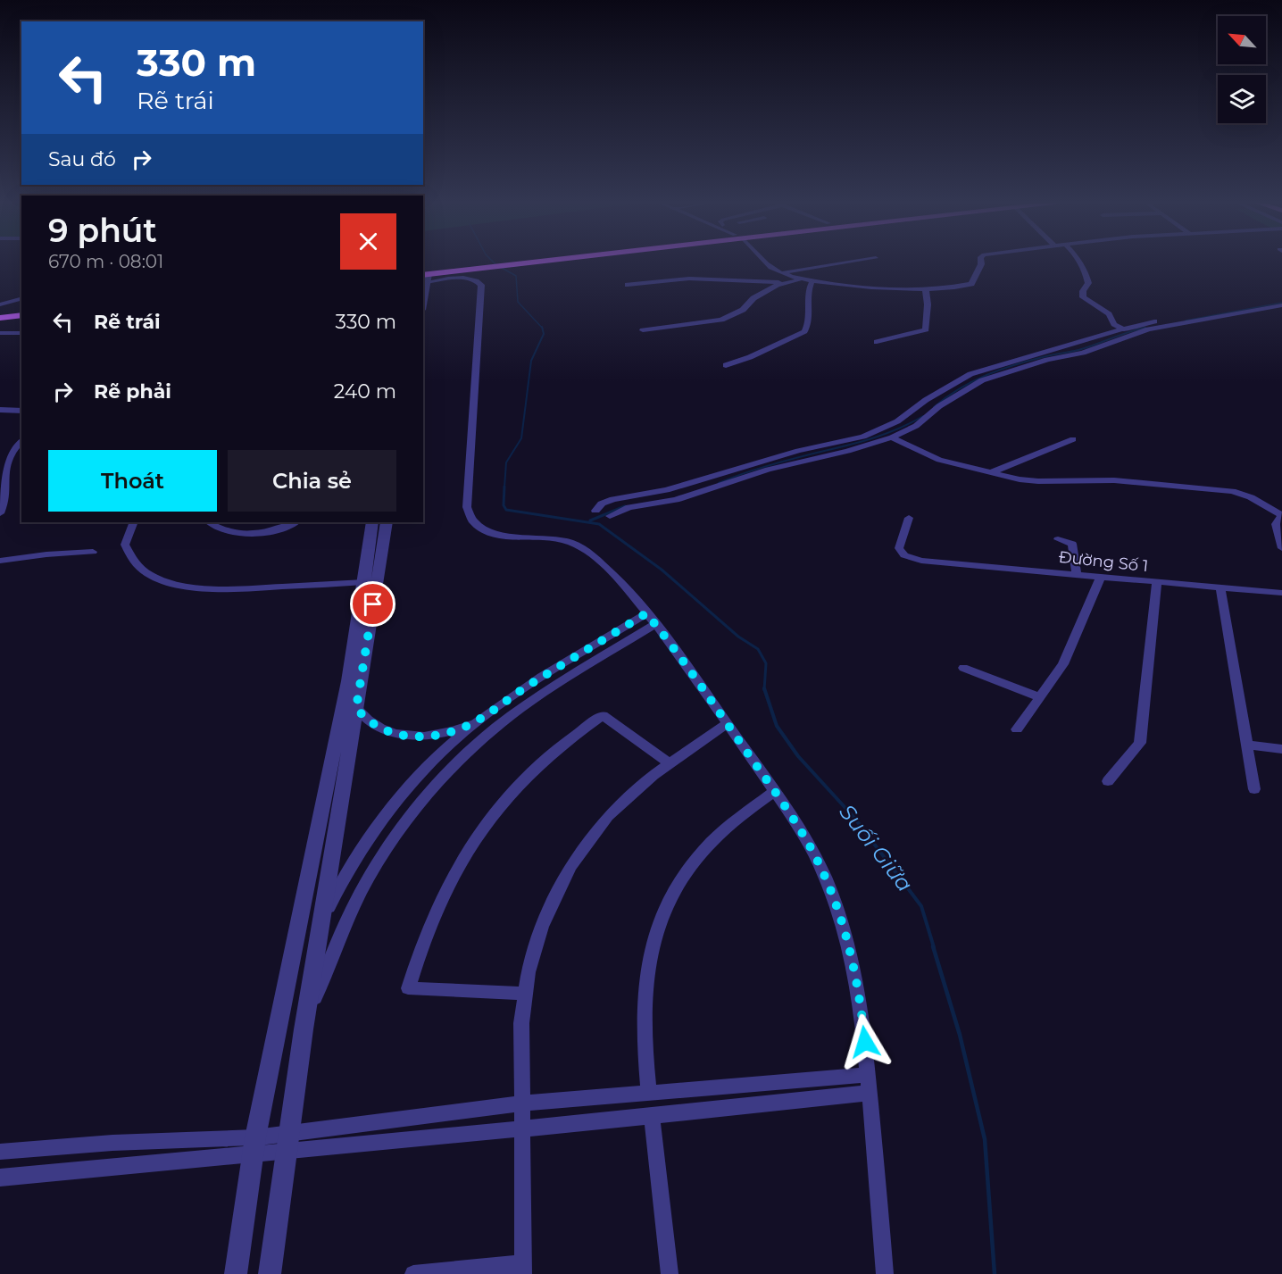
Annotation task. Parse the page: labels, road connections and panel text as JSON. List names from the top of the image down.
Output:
{
  "streets": {
    "street": ["Đường Số 1"]
  },
  "water": ["Suối Giữa"],
  "north": "top left",
  "page": {
    "turn": ["330 m", "Rẽ trái"],
    "then": "Sau đó",
    "heading": ["9 phút", "670 m · 08:01"],
    "list": [
      {
        "name": "Rẽ trái",
        "value": "330 m"
      },
      {
        "name": "Rẽ phải",
        "value": "240 m"
      }
    ],
    "buttons": ["Thoát", "Chia sẻ"]
  }
}
